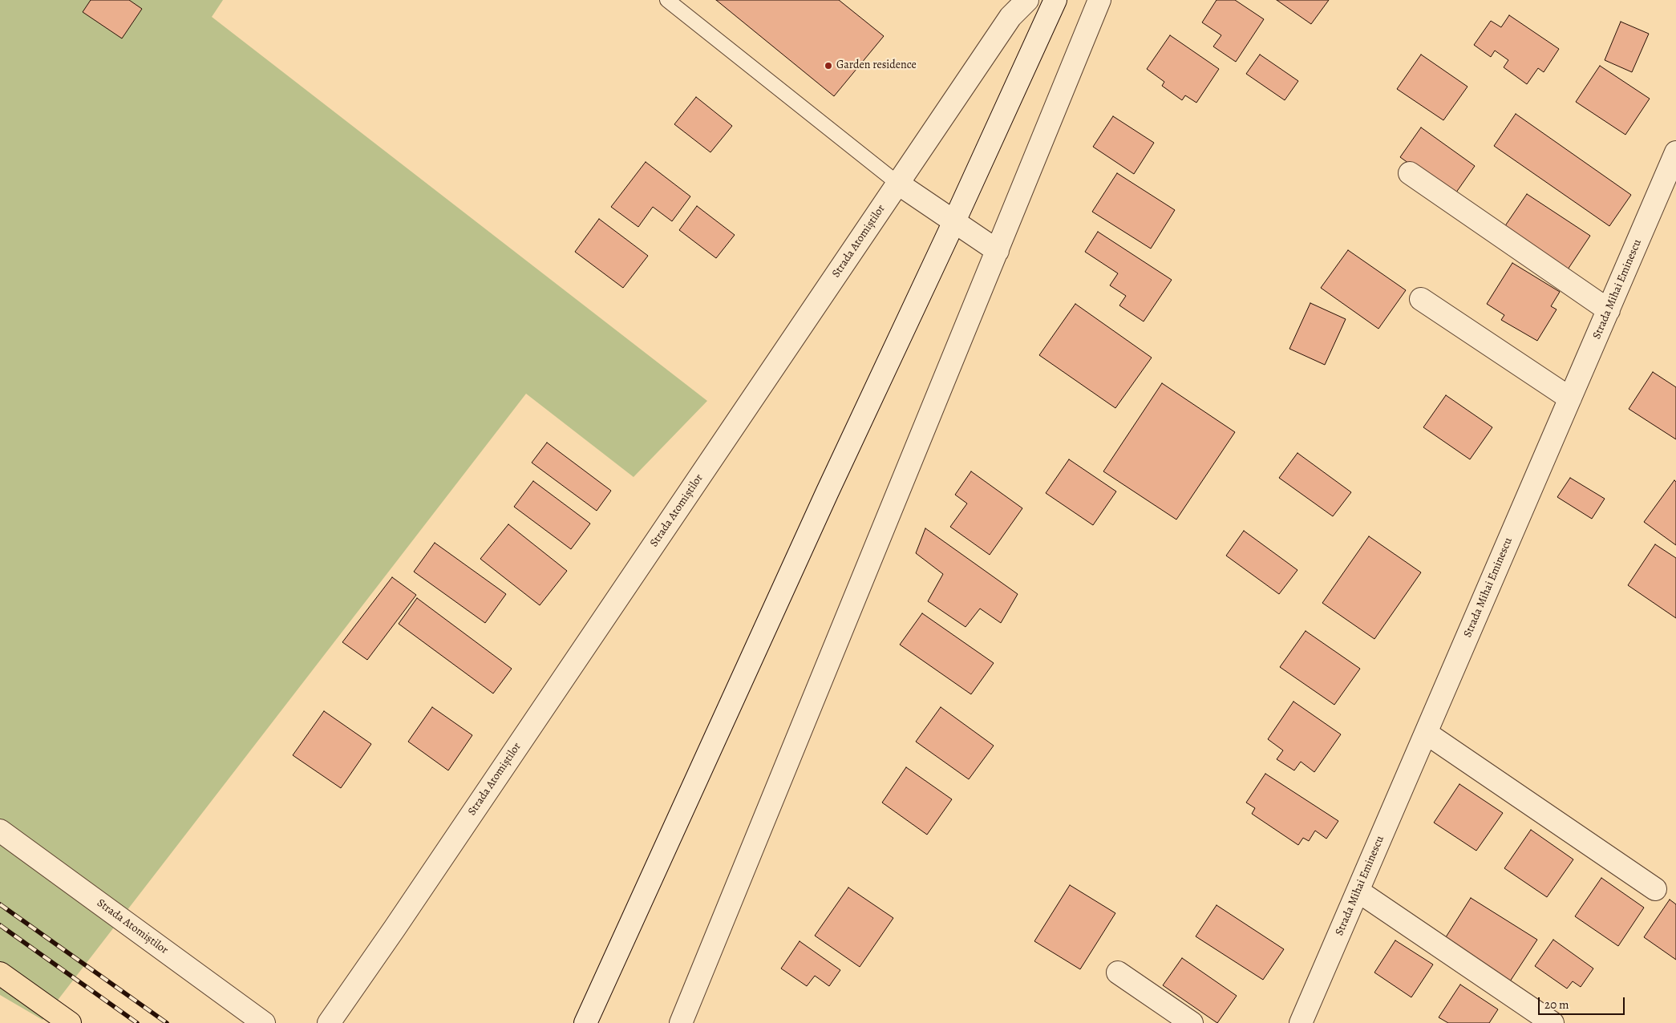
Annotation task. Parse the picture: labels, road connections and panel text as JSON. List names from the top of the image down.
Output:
{
  "streets": {
    "street": ["Strada Atomiștilor", "Strada Mihai Eminescu"]
  },
  "places": ["Garden residence"],
  "scale_bar": "20 m"
}
